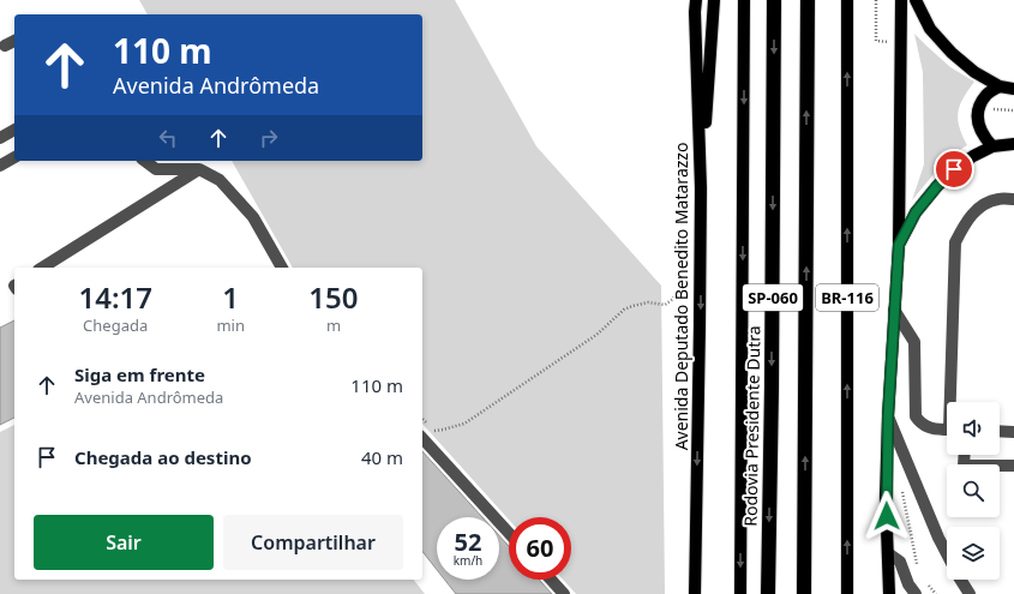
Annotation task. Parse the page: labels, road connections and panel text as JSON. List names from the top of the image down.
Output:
{
  "streets": {
    "highway": ["SP-060", "Rodovia Presidente Dutra"],
    "main road": ["Avenida Deputado Benedito Matarazzo", "BR-116"]
  },
  "one_way": ["Avenida Deputado Benedito Matarazzo"],
  "page": {
    "turn": ["110 m", "Avenida Andrômeda"],
    "eta": [
      "14:17",
      "Chegada",
      "1",
      "min",
      "150",
      "m"
    ],
    "list": [
      {
        "name": "Siga em frente",
        "note": "Avenida Andrômeda",
        "value": "110 m"
      },
      {
        "name": "Chegada ao destino",
        "value": "40 m"
      }
    ],
    "buttons": ["Sair", "Compartilhar"],
    "speed": "52 km/h",
    "limit": "60"
  }
}
